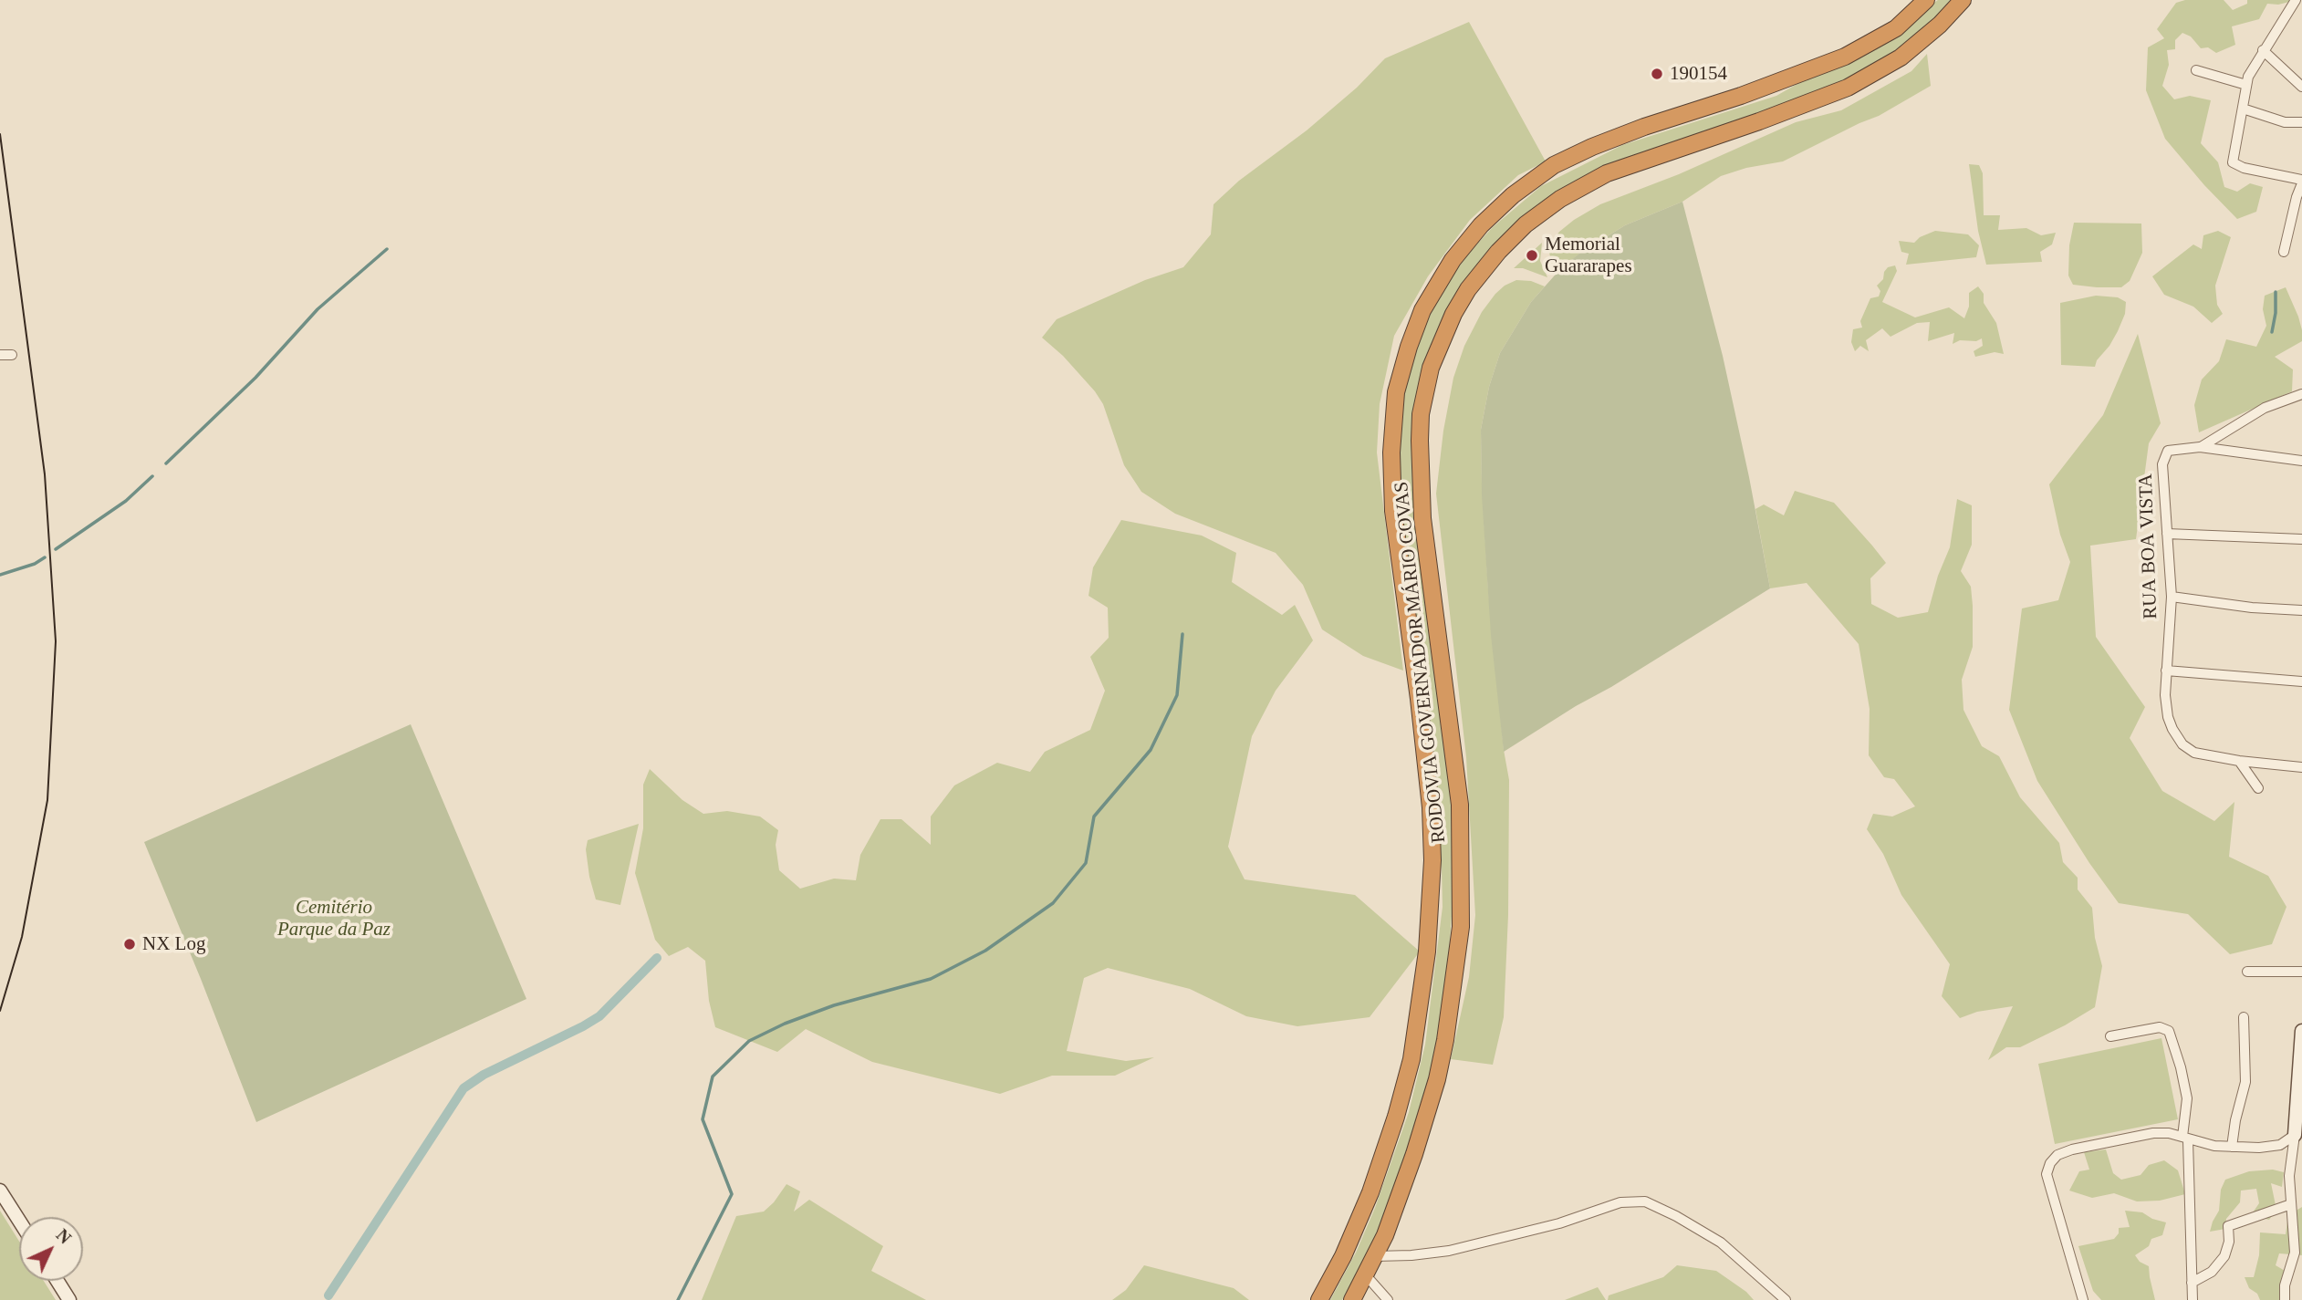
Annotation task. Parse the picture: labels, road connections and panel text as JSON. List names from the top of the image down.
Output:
{
  "streets": {
    "highway": ["RODOVIA GOVERNADOR MÁRIO COVAS"],
    "street": ["RUA BOA VISTA"]
  },
  "parks": ["Cemitério Parque da Paz"],
  "places": ["190154", "Memorial Guararapes", "NX Log"],
  "north": "top right"
}
